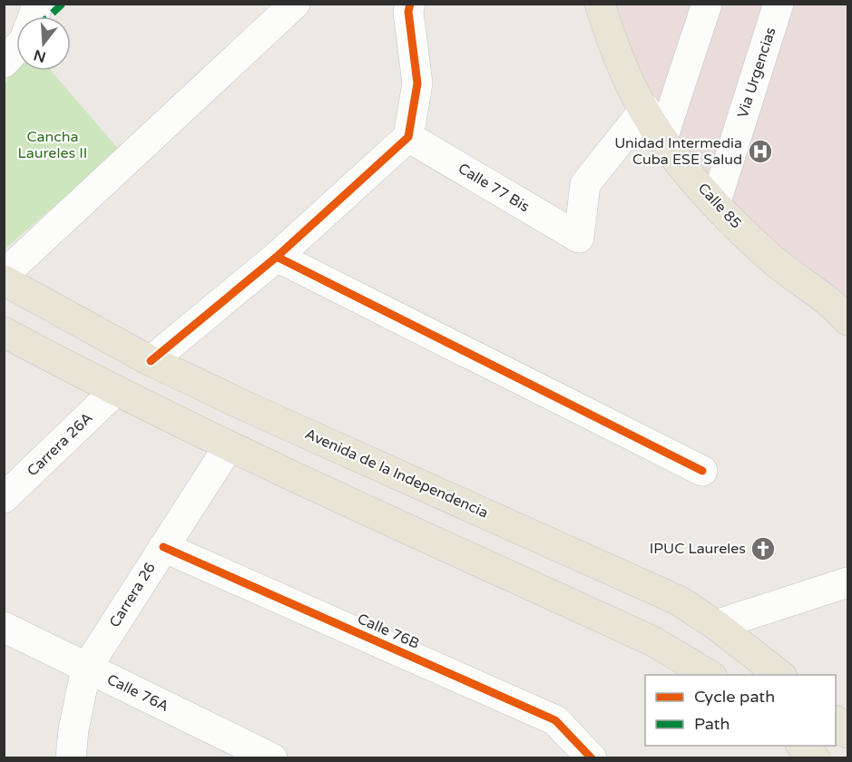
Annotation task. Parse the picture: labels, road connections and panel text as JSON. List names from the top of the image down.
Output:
{
  "streets": {
    "main road": ["Calle 85", "Avenida de la Independencia"],
    "street": [
      "Via Urgencias",
      "Calle 77 Bis",
      "Carrera 26A",
      "Carrera 26",
      "Calle 76B",
      "Calle 76A"
    ]
  },
  "crossings": [
    ["Via Urgencias", "Calle 85"],
    ["Calle 77 Bis", "Calle 85"],
    ["Carrera 26", "Calle 76B"],
    ["Carrera 26", "Calle 76A"]
  ],
  "parks": ["Cancha Laureles II"],
  "places": {
    "hospital": ["Unidad Intermedia Cuba ESE Salud"],
    "church": ["IPUC Laureles"]
  },
  "legend": ["Cycle path", "Path"],
  "north": "bottom"
}
